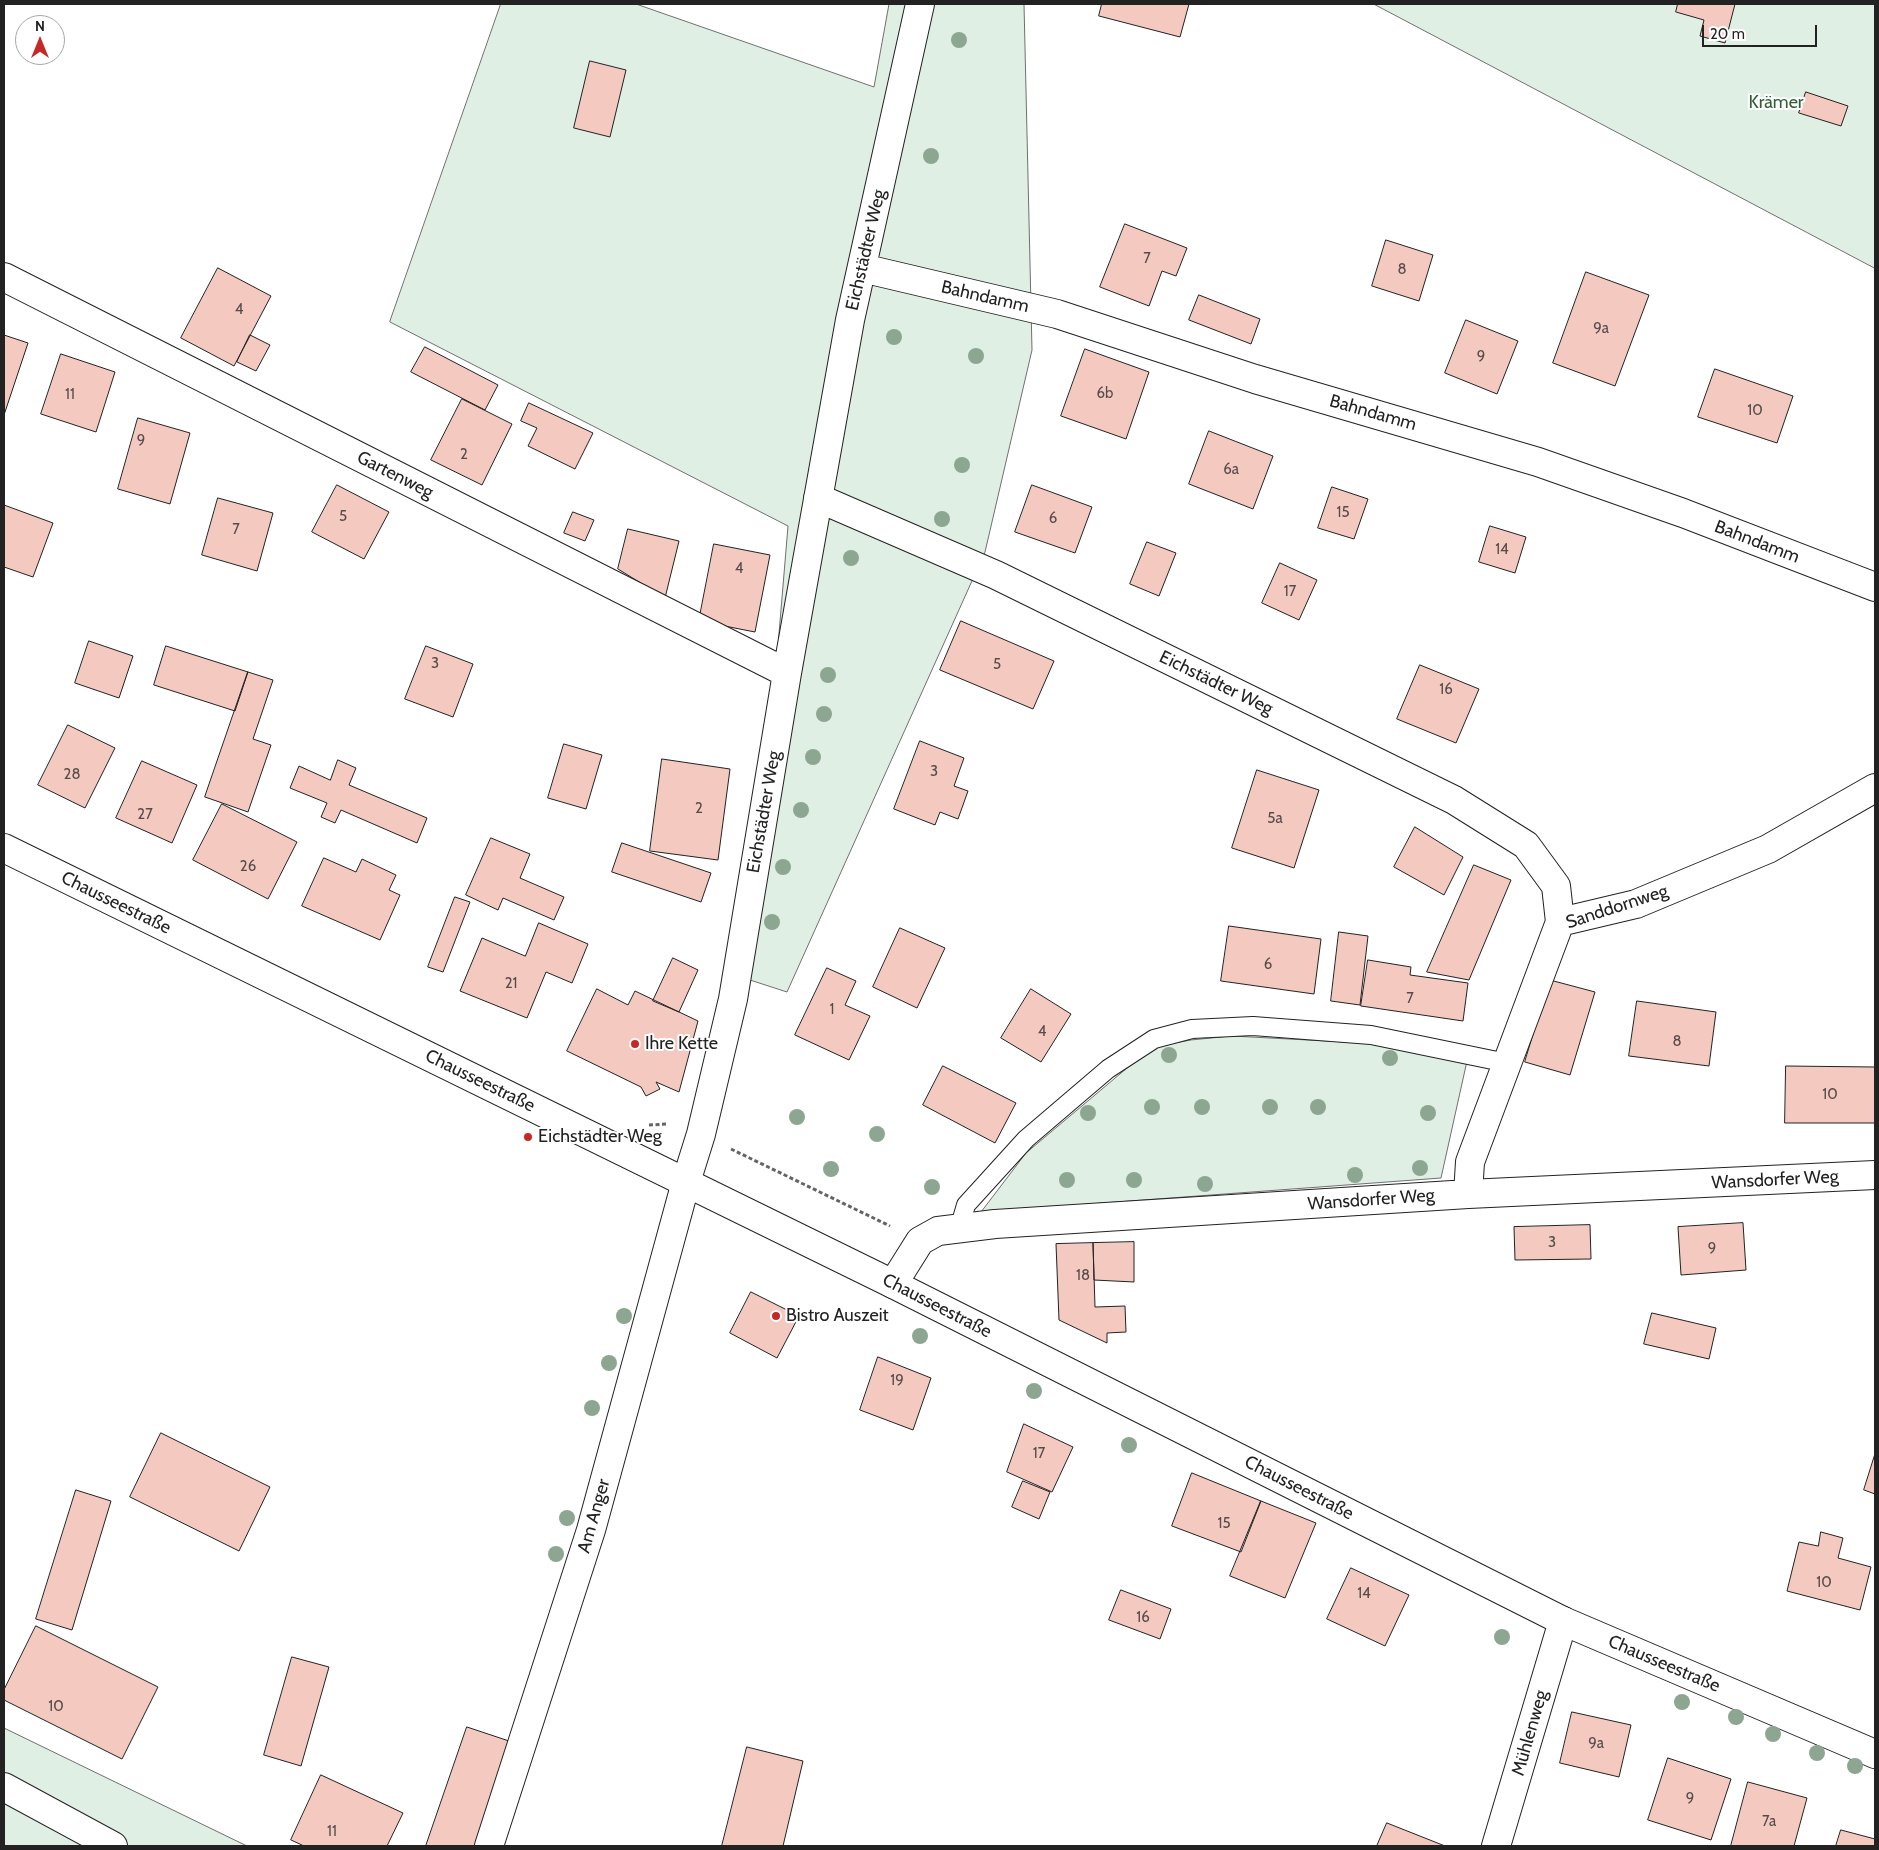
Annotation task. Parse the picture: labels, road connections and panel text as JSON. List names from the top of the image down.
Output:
{
  "streets": {
    "street": [
      "Eichstädter Weg",
      "Bahndamm",
      "Gartenweg",
      "Chausseestraße",
      "Sanddornweg",
      "Wansdorfer Weg",
      "Am Anger",
      "Mühlenweg"
    ]
  },
  "crossings": [
    ["Eichstädter Weg", "Bahndamm"],
    ["Eichstädter Weg", "Gartenweg"],
    ["Eichstädter Weg", "Chausseestraße"],
    ["Eichstädter Weg", "Sanddornweg"],
    ["Eichstädter Weg", "Am Anger"],
    ["Chausseestraße", "Am Anger"],
    ["Chausseestraße", "Mühlenweg"],
    ["Sanddornweg", "Wansdorfer Weg"]
  ],
  "parks": ["Krämer"],
  "places": ["Ihre Kette", "Eichstädter Weg", "Bistro Auszeit"],
  "house_numbers": [
    "7",
    "8",
    "4",
    "9a",
    "9",
    "6b",
    "11",
    "10",
    "9",
    "2",
    "6a",
    "15",
    "5",
    "6",
    "7",
    "14",
    "4",
    "17",
    "3",
    "5",
    "16",
    "3",
    "28",
    "2",
    "27",
    "5a",
    "26",
    "6",
    "21",
    "7",
    "1",
    "4",
    "8",
    "10",
    "3",
    "9",
    "18",
    "19",
    "17",
    "15",
    "10",
    "14",
    "16",
    "10",
    "9a",
    "9",
    "7a",
    "11"
  ],
  "scale_bar": "20 m",
  "north": "top"
}
